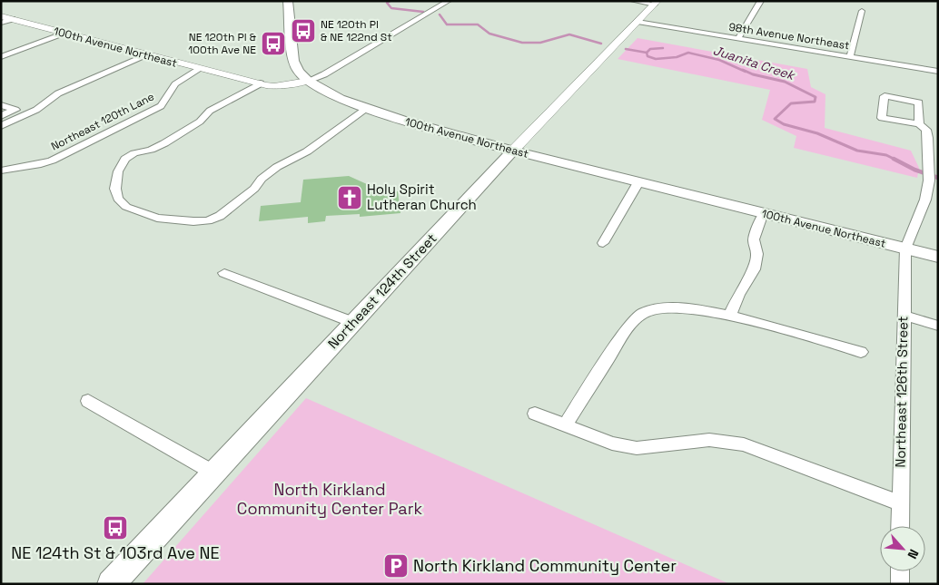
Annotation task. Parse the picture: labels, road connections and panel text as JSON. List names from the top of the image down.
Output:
{
  "streets": {
    "main road": ["100th Avenue Northeast", "Northeast 124th Street"],
    "street": ["98th Avenue Northeast", "Northeast 120th Lane", "Northeast 126th Street"]
  },
  "crossings": [
    ["98th Avenue Northeast", "Northeast 124th Street"],
    ["100th Avenue Northeast", "Northeast 120th Lane"],
    ["100th Avenue Northeast", "Northeast 124th Street"],
    ["100th Avenue Northeast", "Northeast 126th Street"]
  ],
  "water": ["Juanita Creek"],
  "parks": ["North Kirkland Community Center Park"],
  "places": {
    "bus stop": ["NE 120th Pl & NE 122nd St", "NE 120th Pl & 100th Ave NE", "NE 124th St & 103rd Ave NE"],
    "church": ["Holy Spirit Lutheran Church"],
    "parking": ["North Kirkland Community Center"]
  },
  "north": "bottom right"
}
